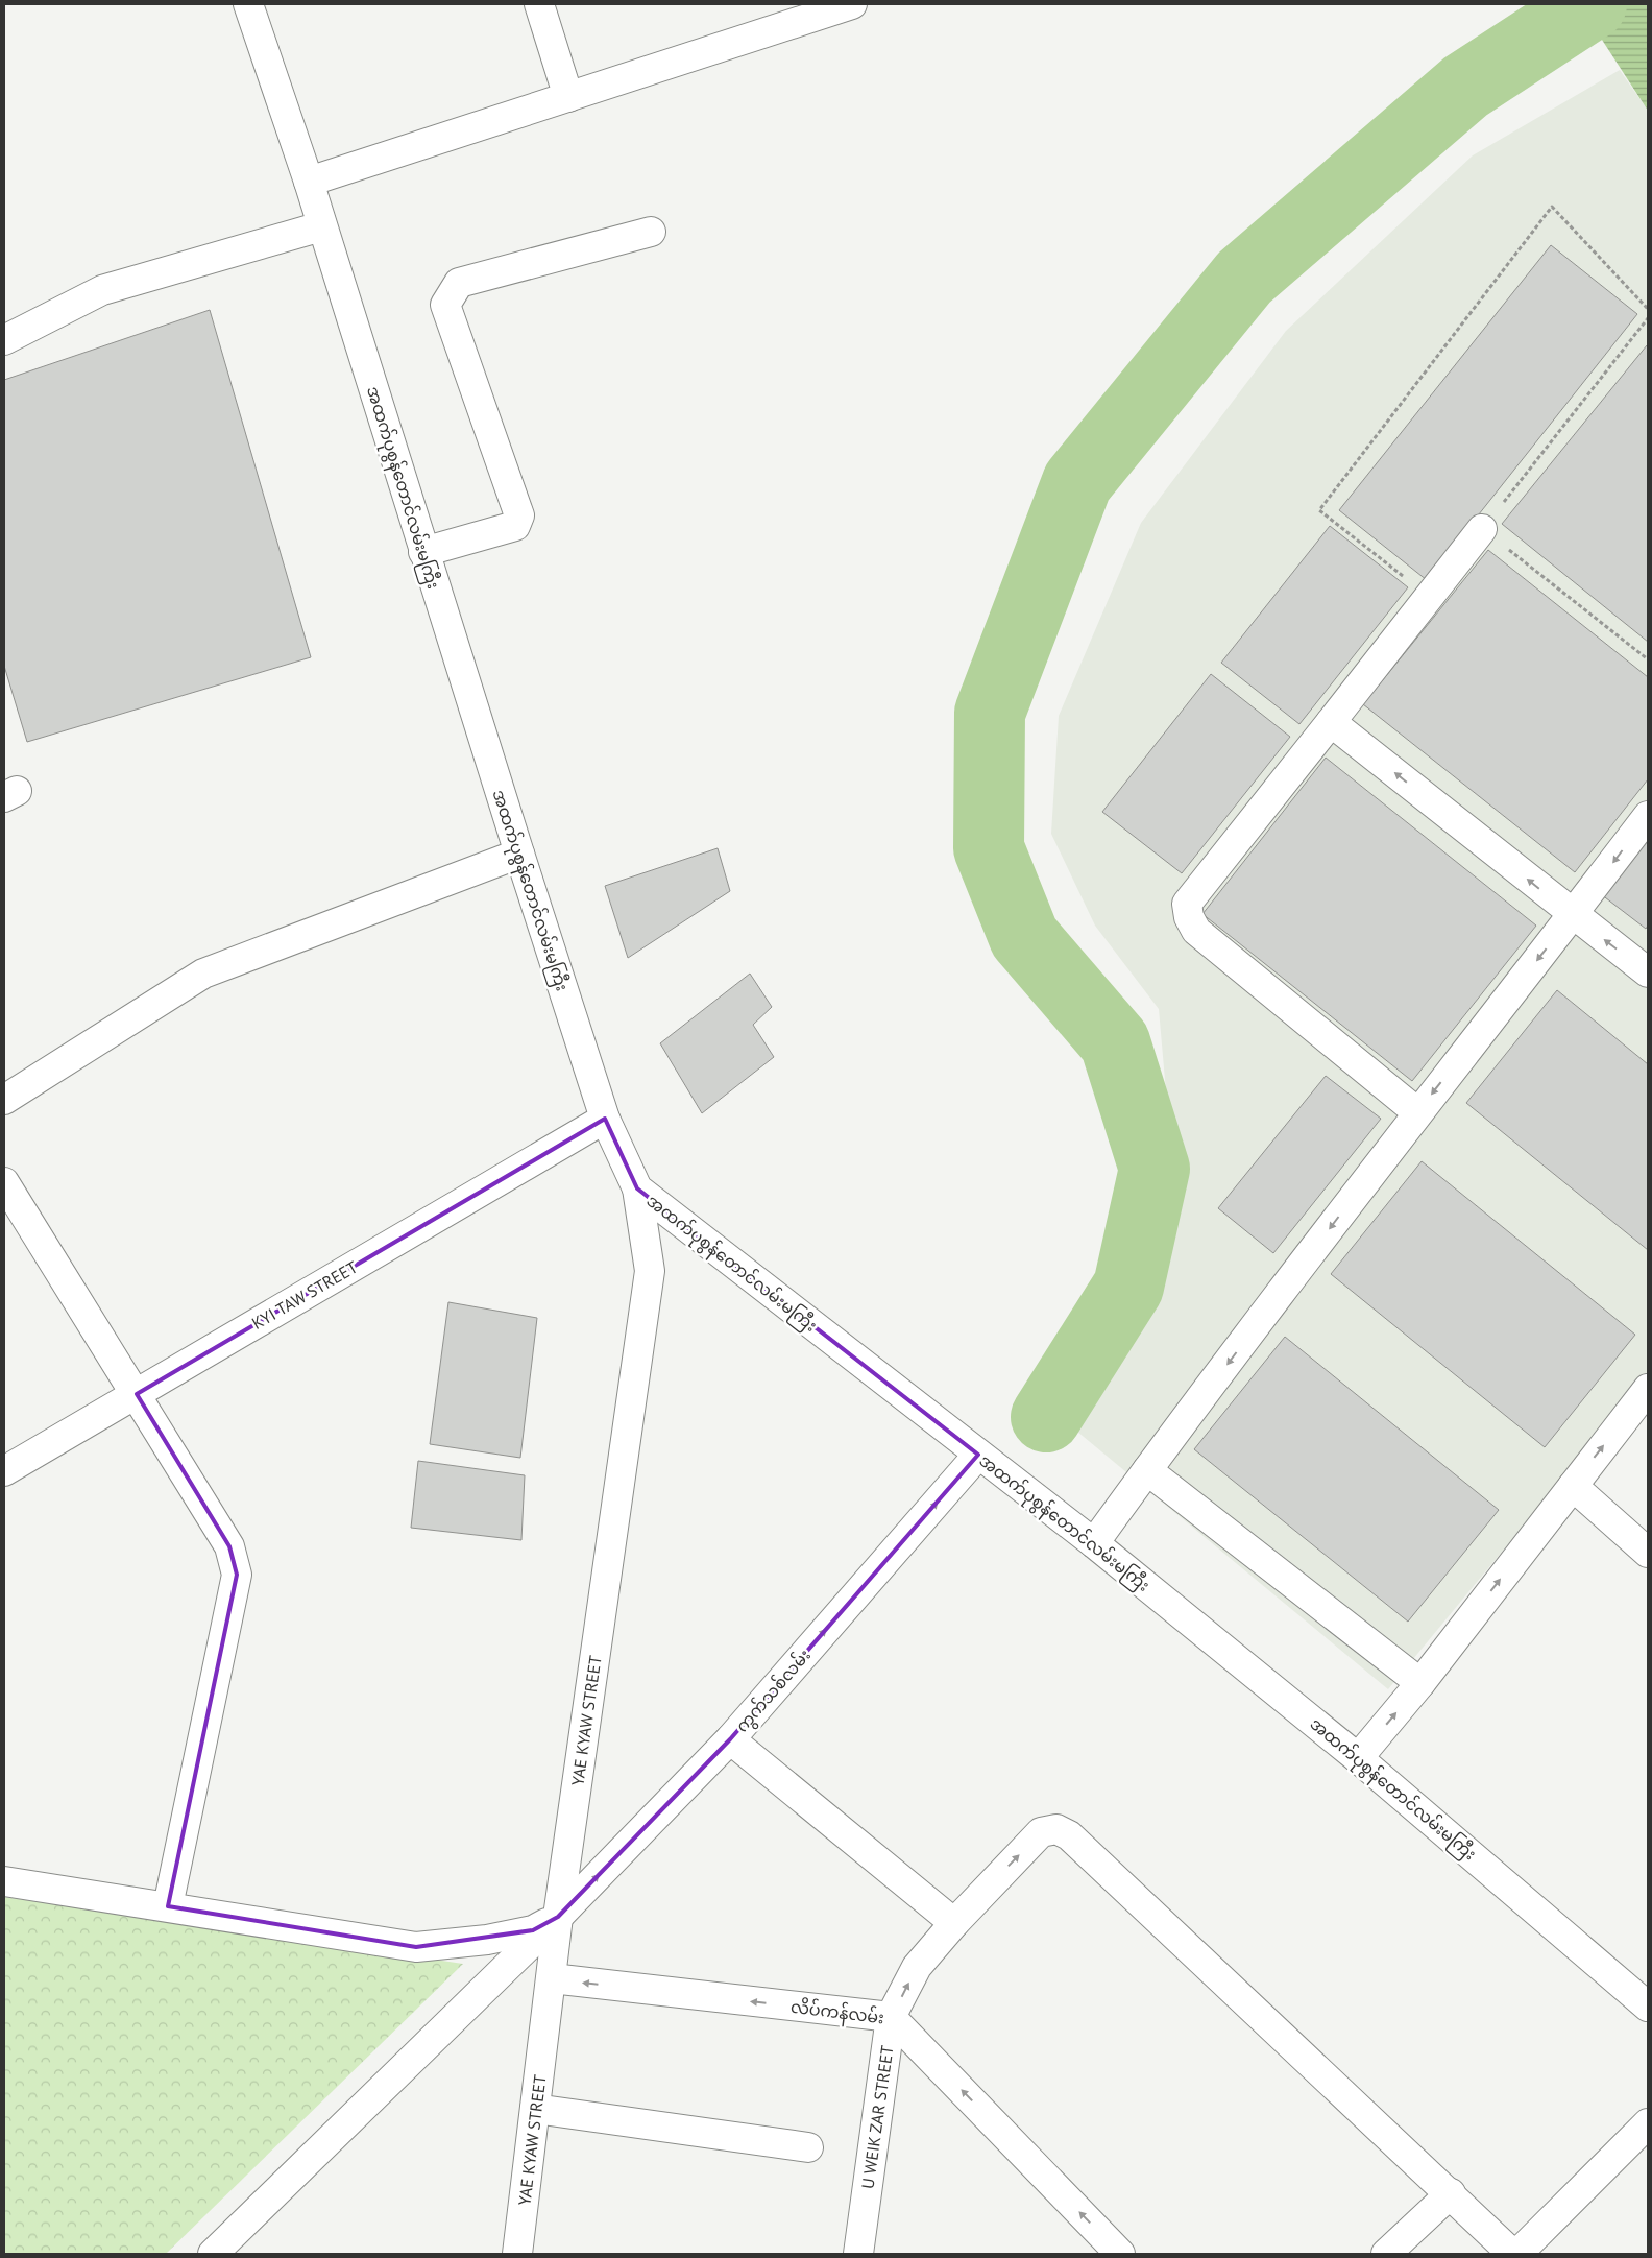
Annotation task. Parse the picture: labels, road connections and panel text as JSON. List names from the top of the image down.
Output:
{
  "streets": {
    "street": [
      "အထက်ပုစွန်တောင်လမ်းမကြီး",
      "KYI TAW STREET",
      "ကွက်သစ်လမ်း",
      "YAE KYAW STREET",
      "လိပ်ကန်လမ်း",
      "U WEIK ZAR STREET"
    ]
  },
  "crossings": [
    ["အထက်ပုစွန်တောင်လမ်းမကြီး", "KYI TAW STREET"],
    ["အထက်ပုစွန်တောင်လမ်းမကြီး", "ကွက်သစ်လမ်း"],
    ["အထက်ပုစွန်တောင်လမ်းမကြီး", "YAE KYAW STREET"],
    ["ကွက်သစ်လမ်း", "YAE KYAW STREET"],
    ["YAE KYAW STREET", "လိပ်ကန်လမ်း"],
    ["လိပ်ကန်လမ်း", "U WEIK ZAR STREET"]
  ],
  "one_way": ["ကွက်သစ်လမ်း"]
}
